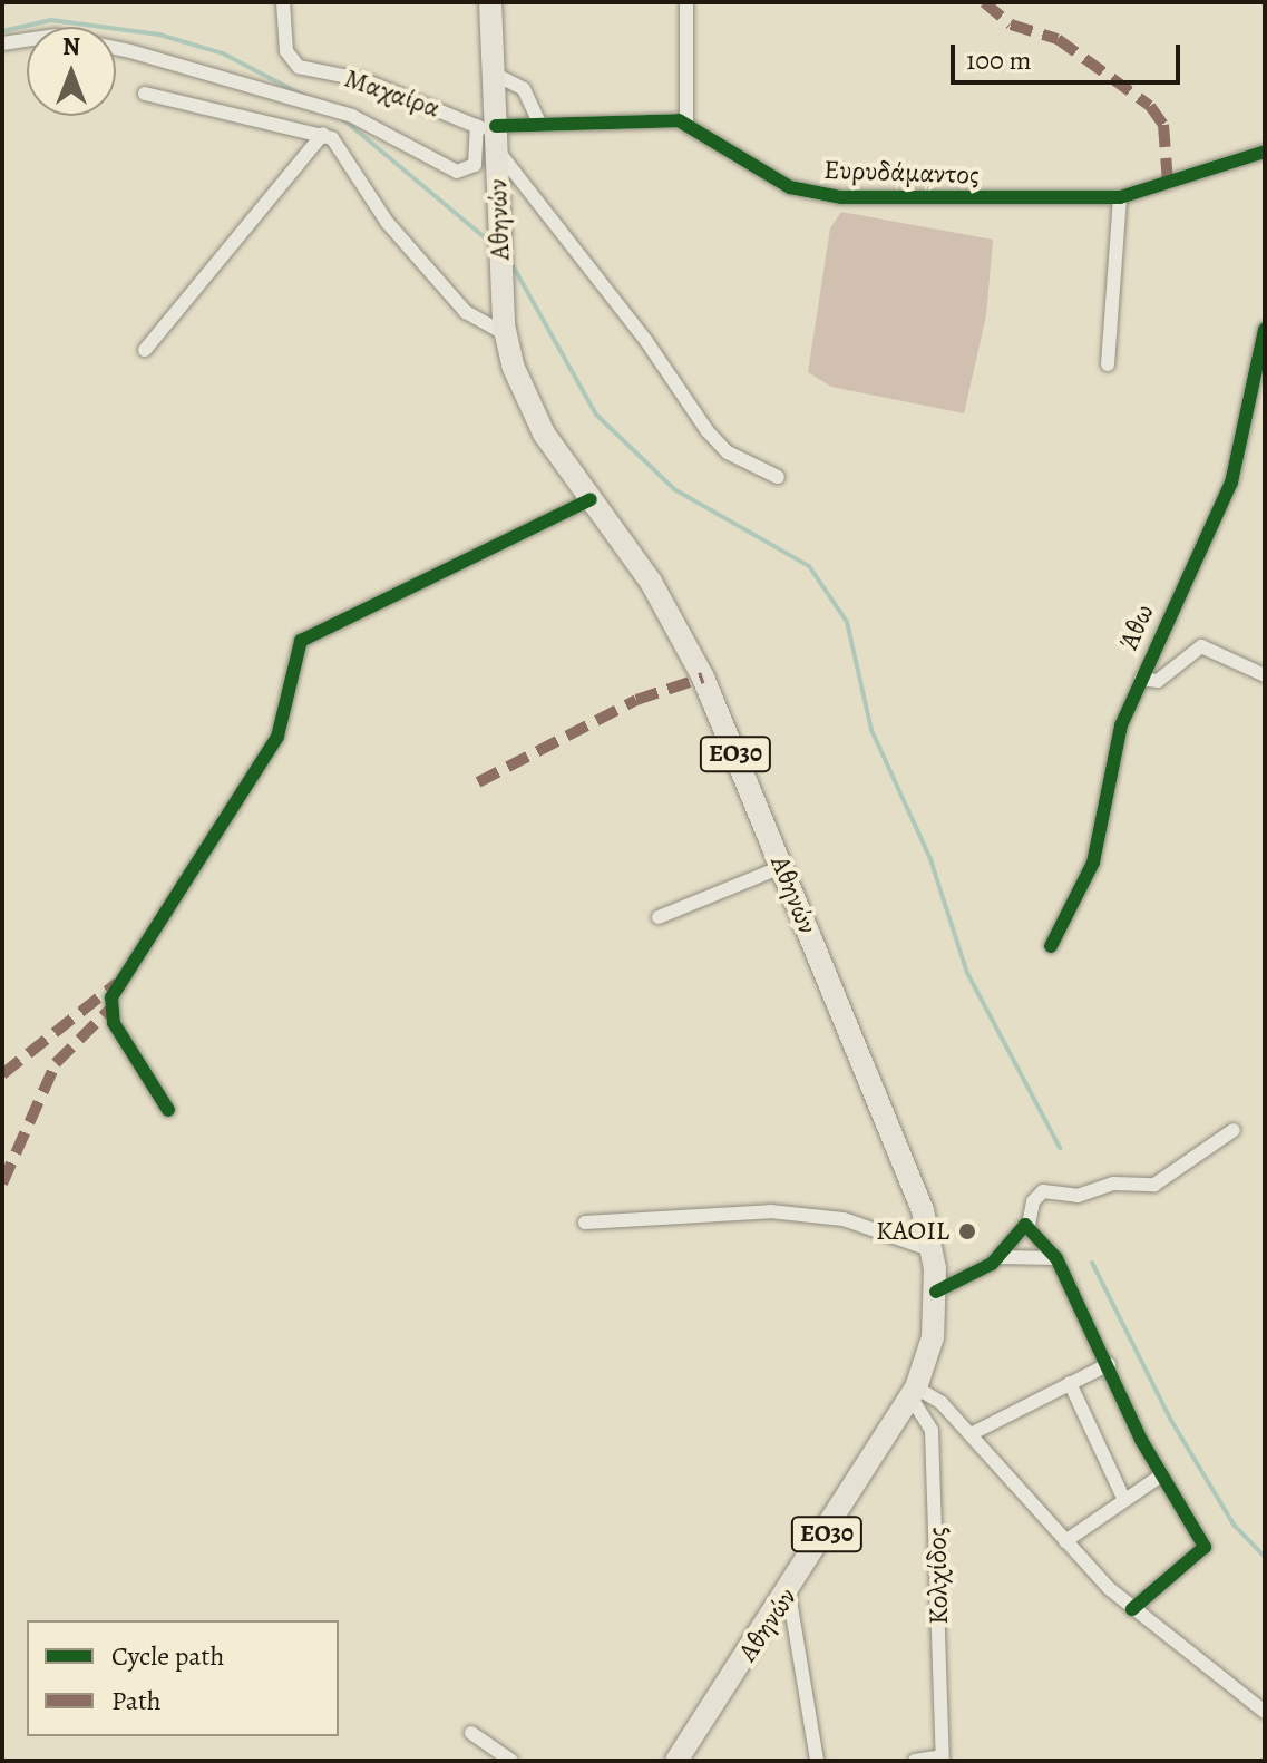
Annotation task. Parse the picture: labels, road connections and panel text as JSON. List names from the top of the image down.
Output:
{
  "streets": {
    "main road": ["Αθηνών", "ΕΟ30"],
    "street": [
      "Μαχαίρα",
      "Ευρυδάμαντος",
      "Άθω",
      "Κολχίδος"
    ]
  },
  "crossings": [
    ["Μαχαίρα", "Ευρυδάμαντος"],
    ["Μαχαίρα", "Αθηνών"],
    ["Ευρυδάμαντος", "Αθηνών"],
    ["Αθηνών", "Κολχίδος"]
  ],
  "places": ["KAOIL"],
  "legend": ["Cycle path", "Path"],
  "scale_bar": "100 m",
  "north": "top"
}
